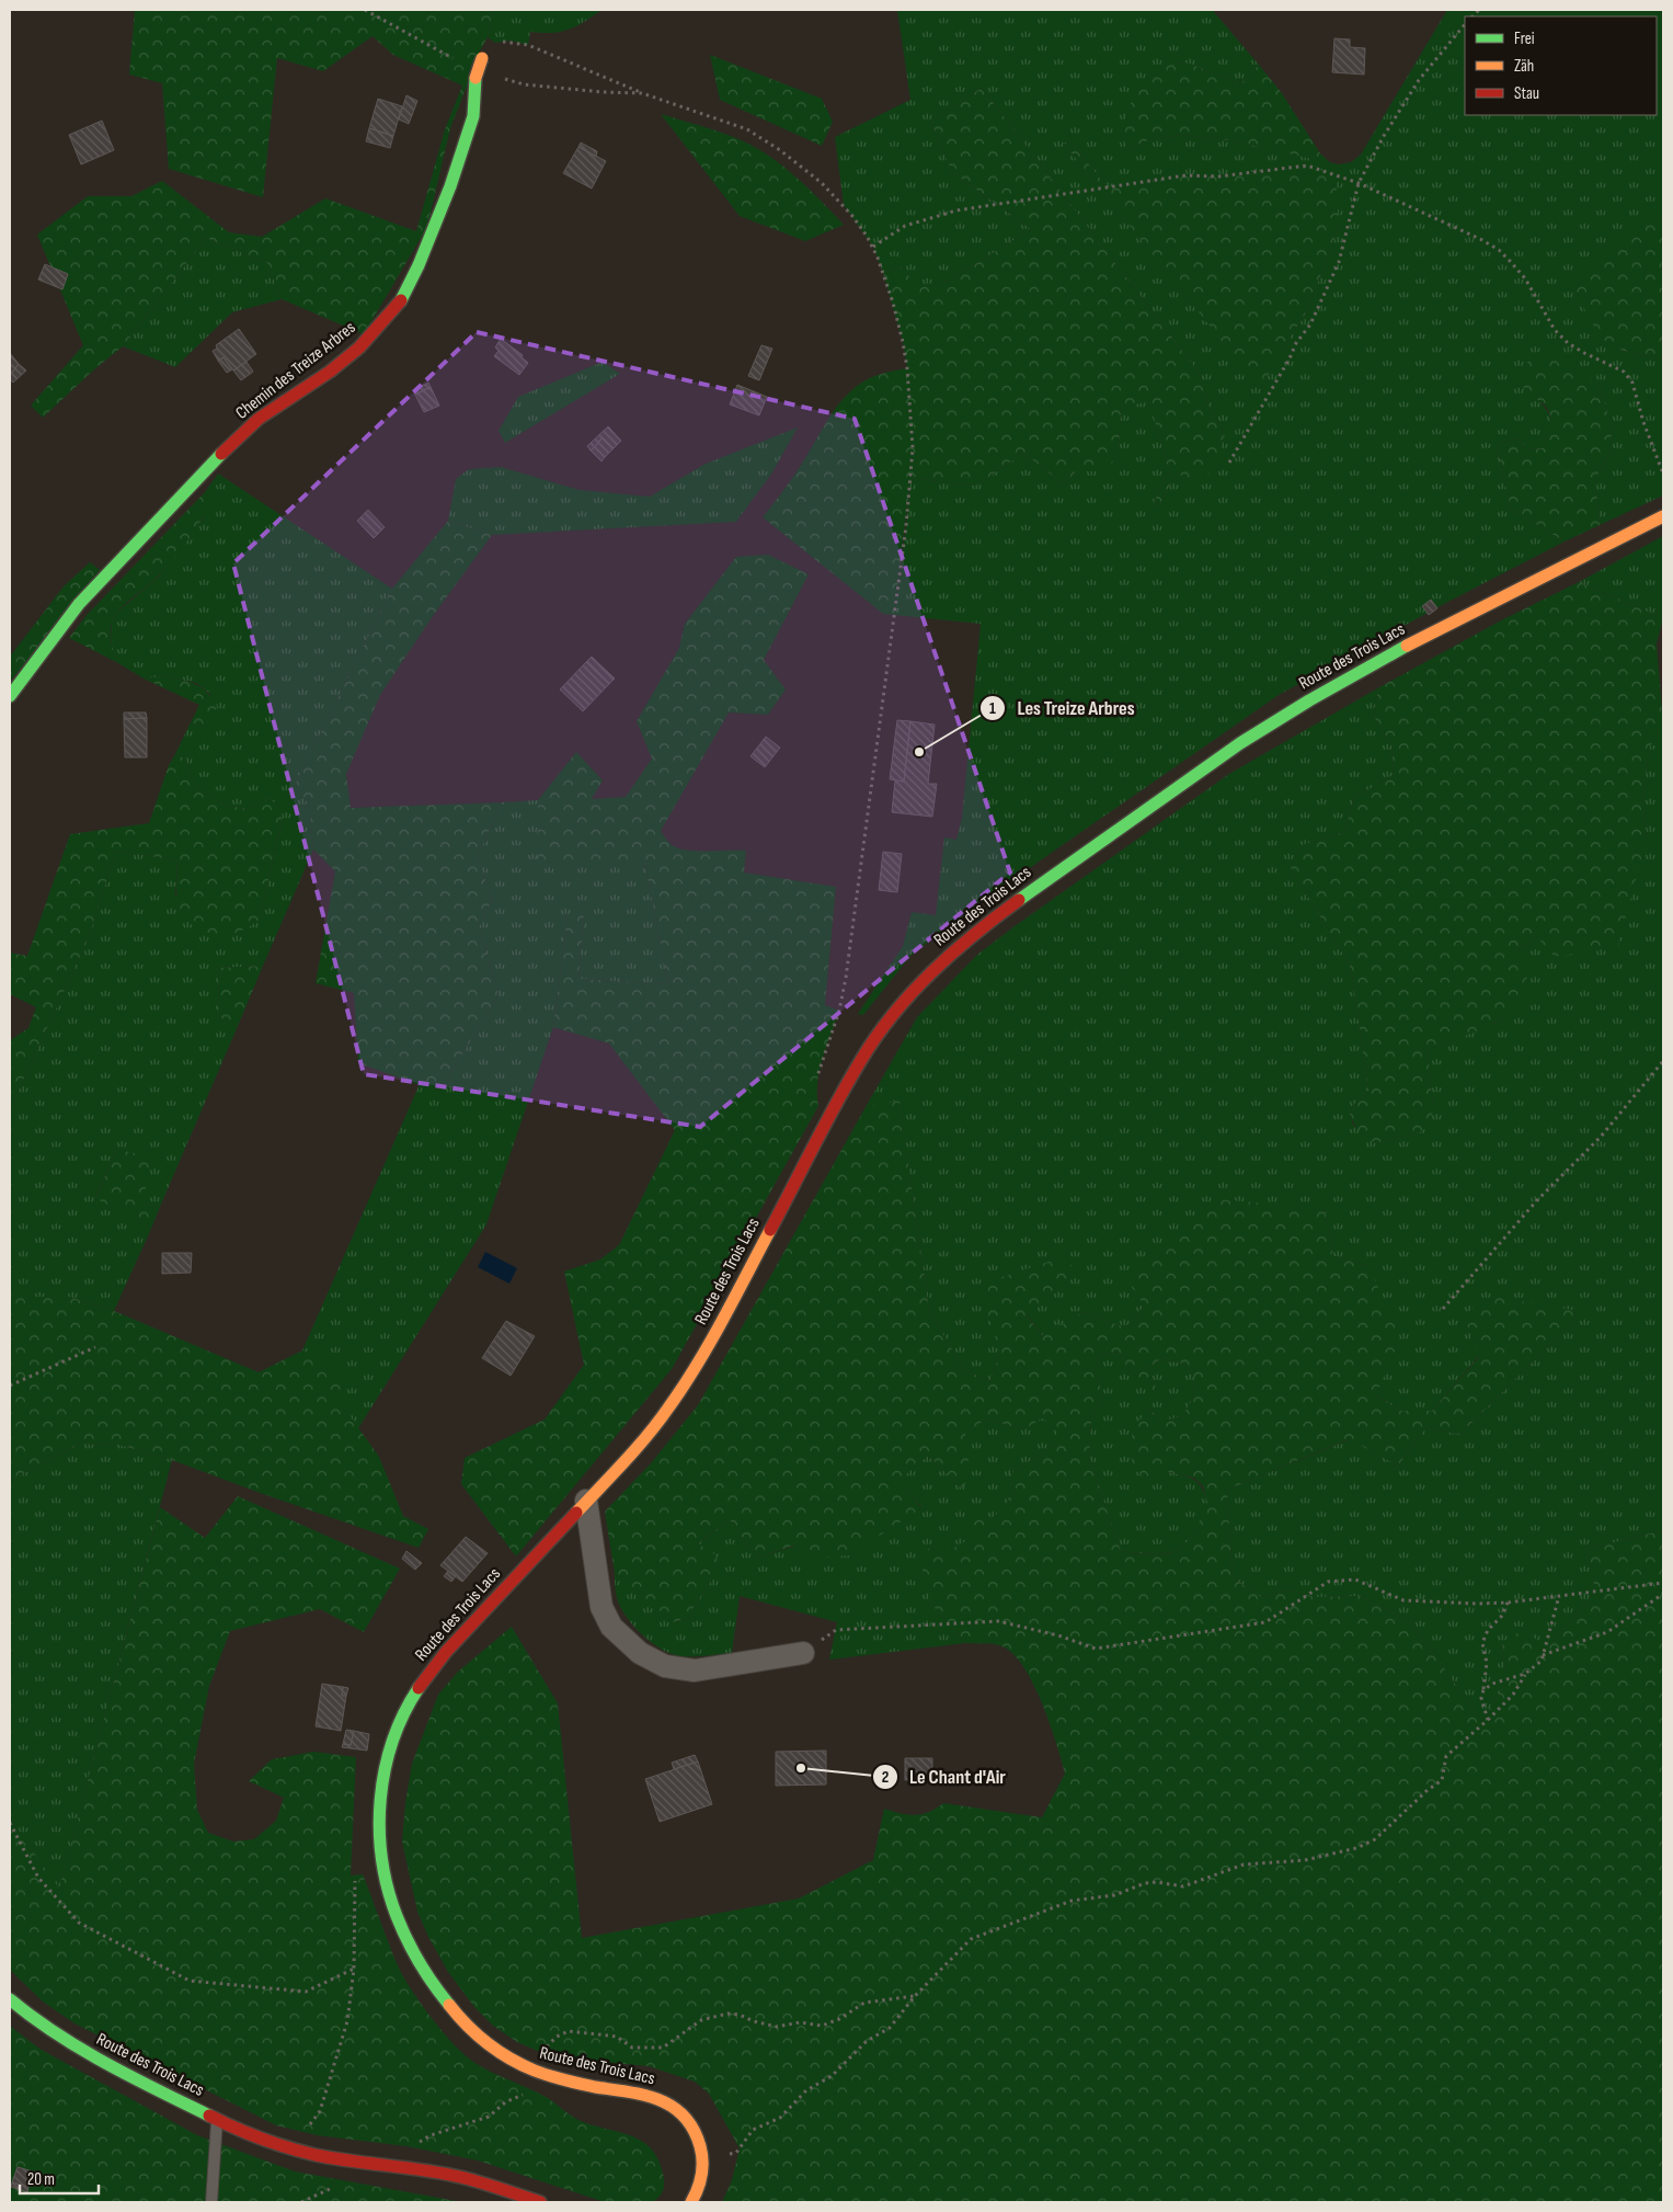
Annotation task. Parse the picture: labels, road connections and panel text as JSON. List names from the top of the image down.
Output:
{
  "streets": {
    "street": ["Chemin des Treize Arbres", "Route des Trois Lacs"]
  },
  "places": ["Les Treize Arbres", "Le Chant d'Air"],
  "legend": ["Frei", "Zäh", "Stau"],
  "scale_bar": "20 m"
}
